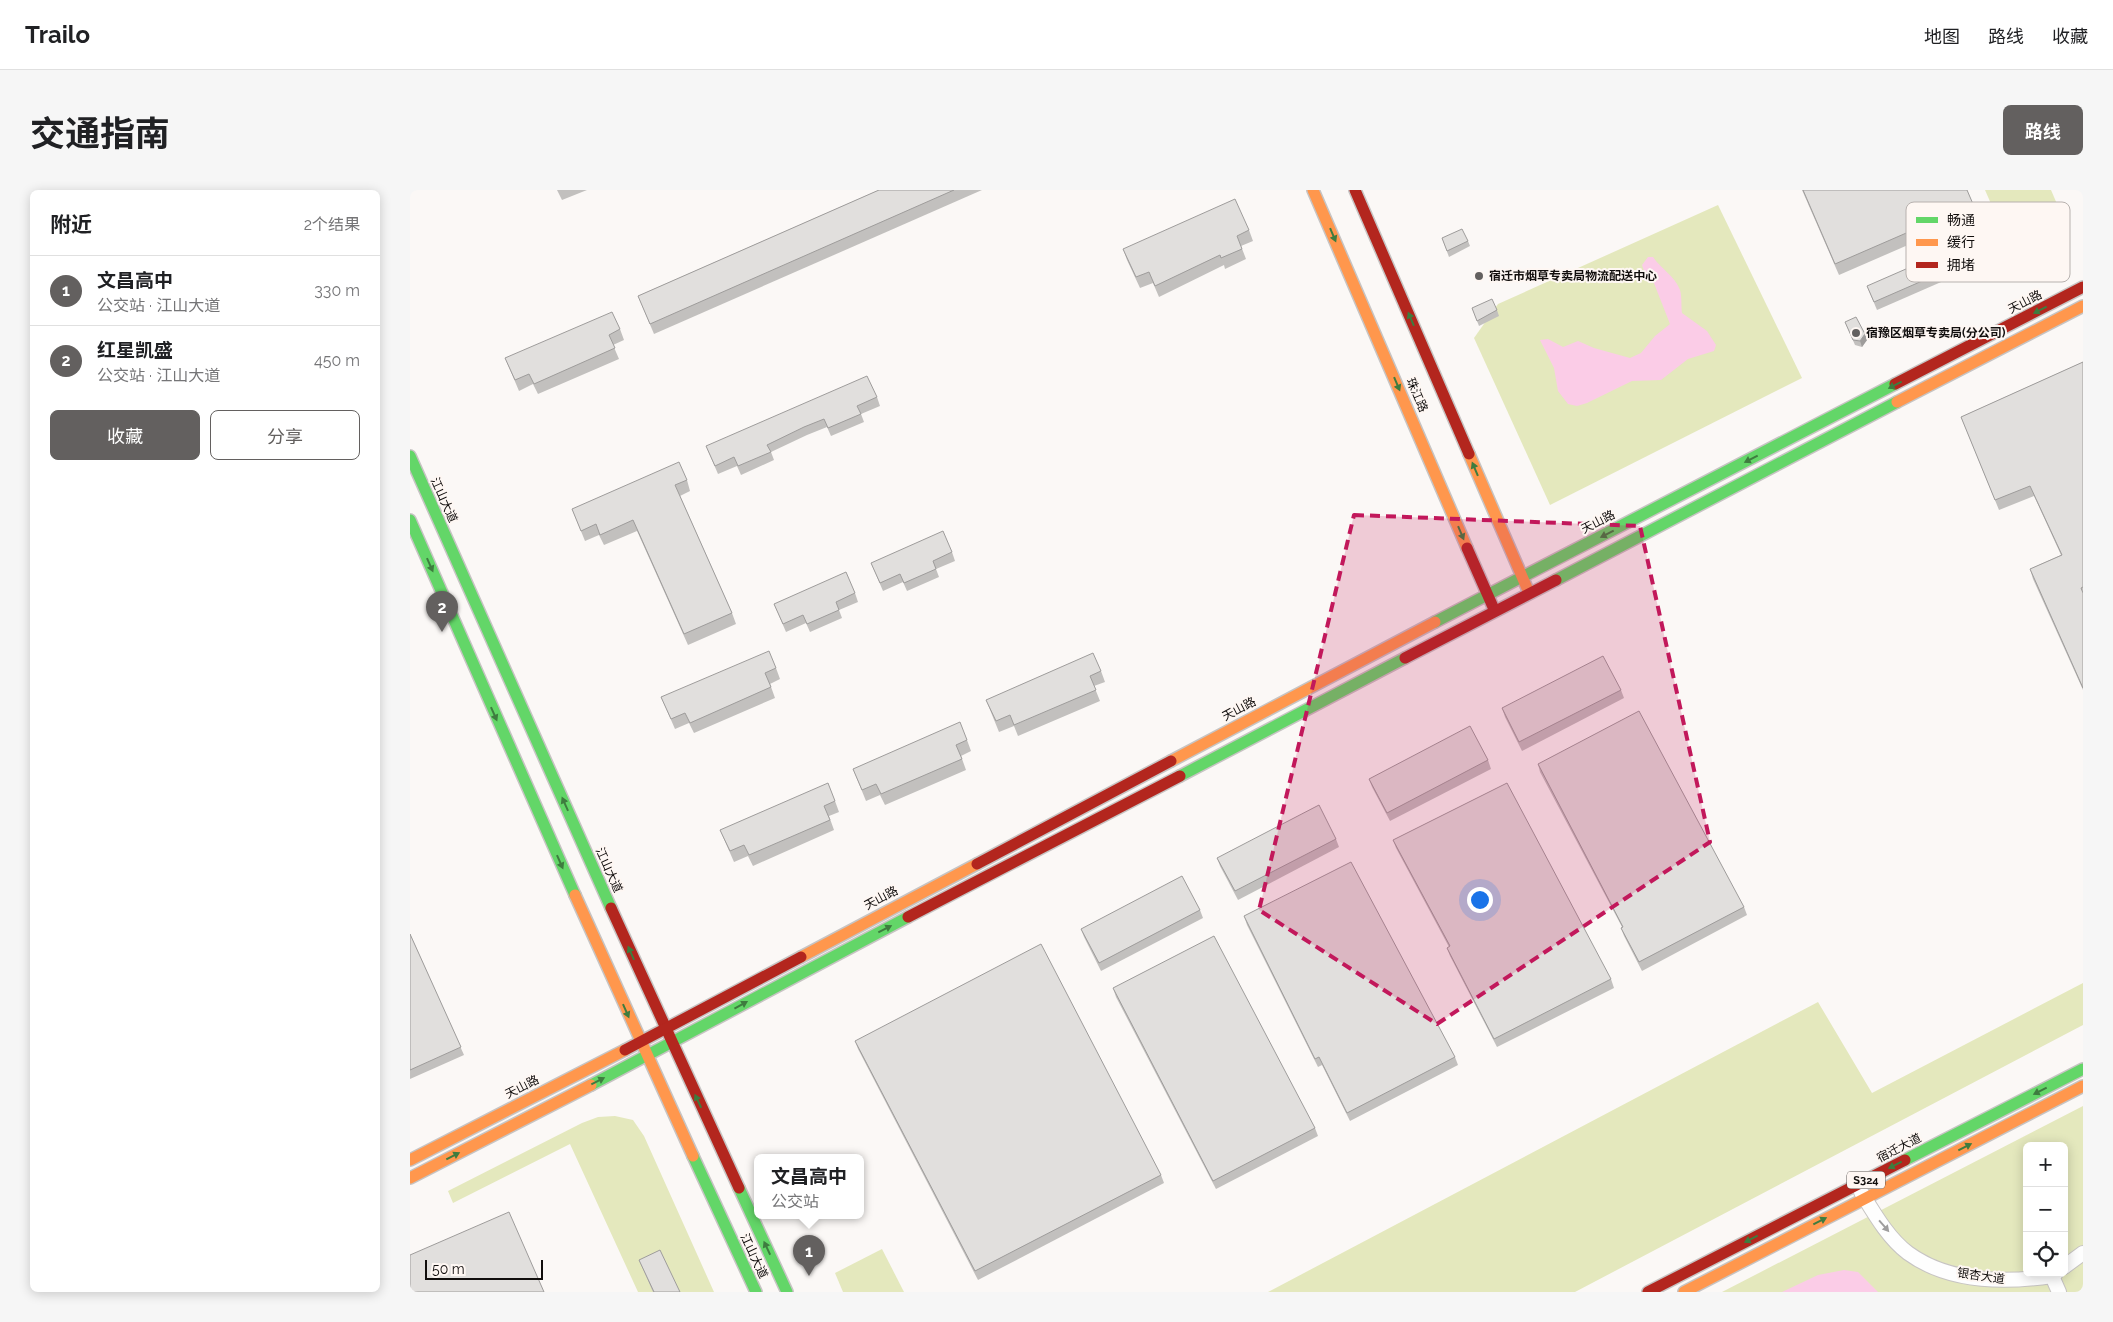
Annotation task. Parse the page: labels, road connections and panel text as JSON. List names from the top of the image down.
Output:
{
  "streets": {
    "street": [
      "天山路",
      "珠江路",
      "江山大道",
      "宿迁大道",
      "S324",
      "银杏大道"
    ]
  },
  "crossings": [
    ["天山路", "珠江路"],
    ["天山路", "江山大道"],
    ["宿迁大道", "银杏大道"],
    ["S324", "银杏大道"]
  ],
  "one_way": ["银杏大道"],
  "places": ["宿迁市烟草专卖局物流配送中心", "宿豫区烟草专卖局(分公司)"],
  "legend": ["畅通", "缓行", "拥堵"],
  "scale_bar": "50 m",
  "page": {
    "header": "Trailo",
    "nav": ["地图", "路线", "收藏"],
    "title": "交通指南",
    "buttons": [
      "路线",
      ["收藏", "分享"]
    ],
    "heading": ["附近", "2个结果"],
    "list": [
      {
        "mark": "1",
        "name": "文昌高中",
        "note": "公交站 · 江山大道",
        "value": "330 m"
      },
      {
        "mark": "2",
        "name": "红星凯盛",
        "note": "公交站 · 江山大道",
        "value": "450 m"
      }
    ],
    "pins": ["2", "1"],
    "map_buttons": ["+", "−"],
    "popup": ["文昌高中", "公交站"],
    "scale": "50 m"
  }
}
